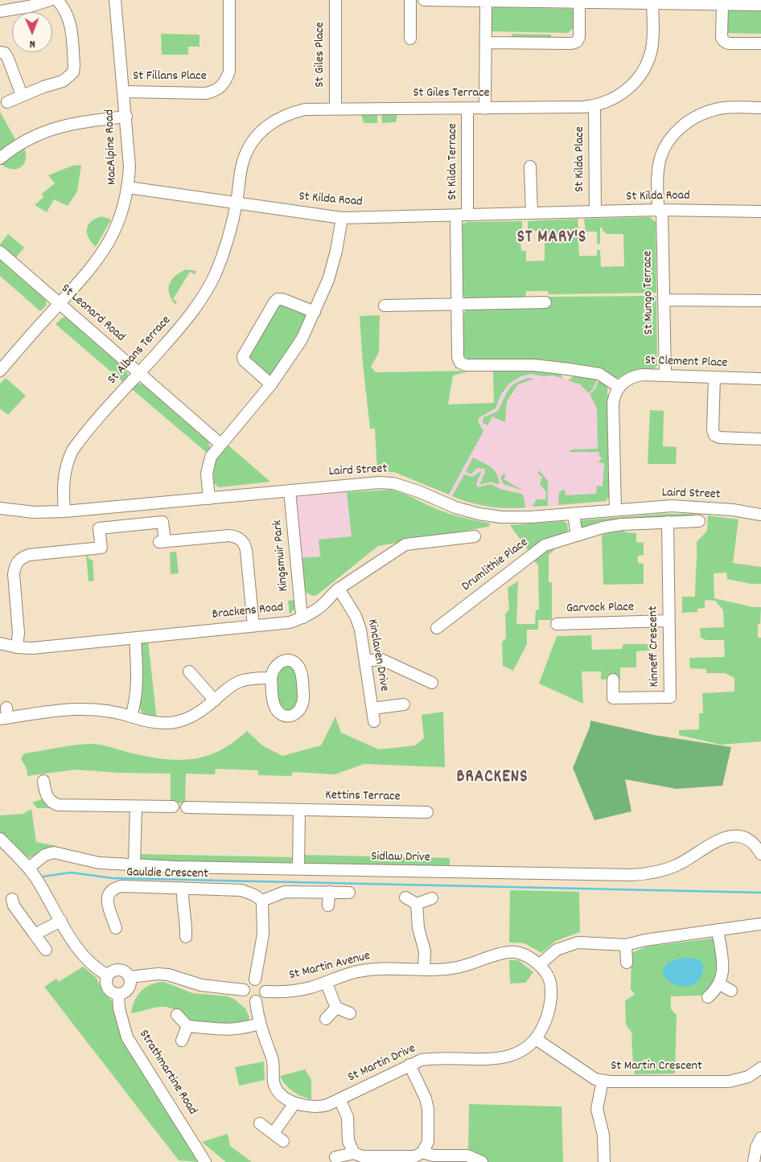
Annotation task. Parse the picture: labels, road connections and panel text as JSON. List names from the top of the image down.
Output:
{
  "streets": {
    "street": [
      "St Giles Place",
      "St Fillans Place",
      "St Giles Terrace",
      "MacAlpine Road",
      "St Kilda Place",
      "St Kilda Terrace",
      "St Kilda Road",
      "St Mungo Terrace",
      "St Leonard Road",
      "St Albans Terrace",
      "St Clement Place",
      "Laird Street",
      "Kingsmuir Park",
      "Drumlithie Place",
      "Garvock Place",
      "Brackens Road",
      "Kinneff Crescent",
      "Kinclaven Drive",
      "Kettins Terrace",
      "Sidlaw Drive",
      "Gauldie Crescent",
      "St Martin Avenue",
      "St Martin Drive",
      "St Martin Crescent",
      "Strathmartine Road"
    ]
  },
  "crossings": [
    ["St Giles Place", "St Giles Terrace"],
    ["St Fillans Place", "MacAlpine Road"],
    ["St Giles Terrace", "St Kilda Place"],
    ["St Giles Terrace", "St Kilda Terrace"],
    ["St Giles Terrace", "St Kilda Road"],
    ["St Giles Terrace", "St Albans Terrace"],
    ["MacAlpine Road", "St Kilda Road"],
    ["MacAlpine Road", "St Leonard Road"],
    ["St Kilda Place", "St Kilda Road"],
    ["St Kilda Terrace", "St Kilda Road"],
    ["St Kilda Road", "St Mungo Terrace"],
    ["St Kilda Road", "St Albans Terrace"],
    ["St Mungo Terrace", "St Clement Place"],
    ["St Leonard Road", "St Albans Terrace"],
    ["St Albans Terrace", "Laird Street"],
    ["Laird Street", "Kingsmuir Park"],
    ["Kingsmuir Park", "Brackens Road"],
    ["Drumlithie Place", "Kinneff Crescent"],
    ["Garvock Place", "Kinneff Crescent"],
    ["Brackens Road", "Kinclaven Drive"],
    ["St Martin Avenue", "St Martin Drive"],
    ["St Martin Drive", "St Martin Crescent"]
  ],
  "districts": ["ST MARY'S", "BRACKENS"],
  "north": "bottom"
}
